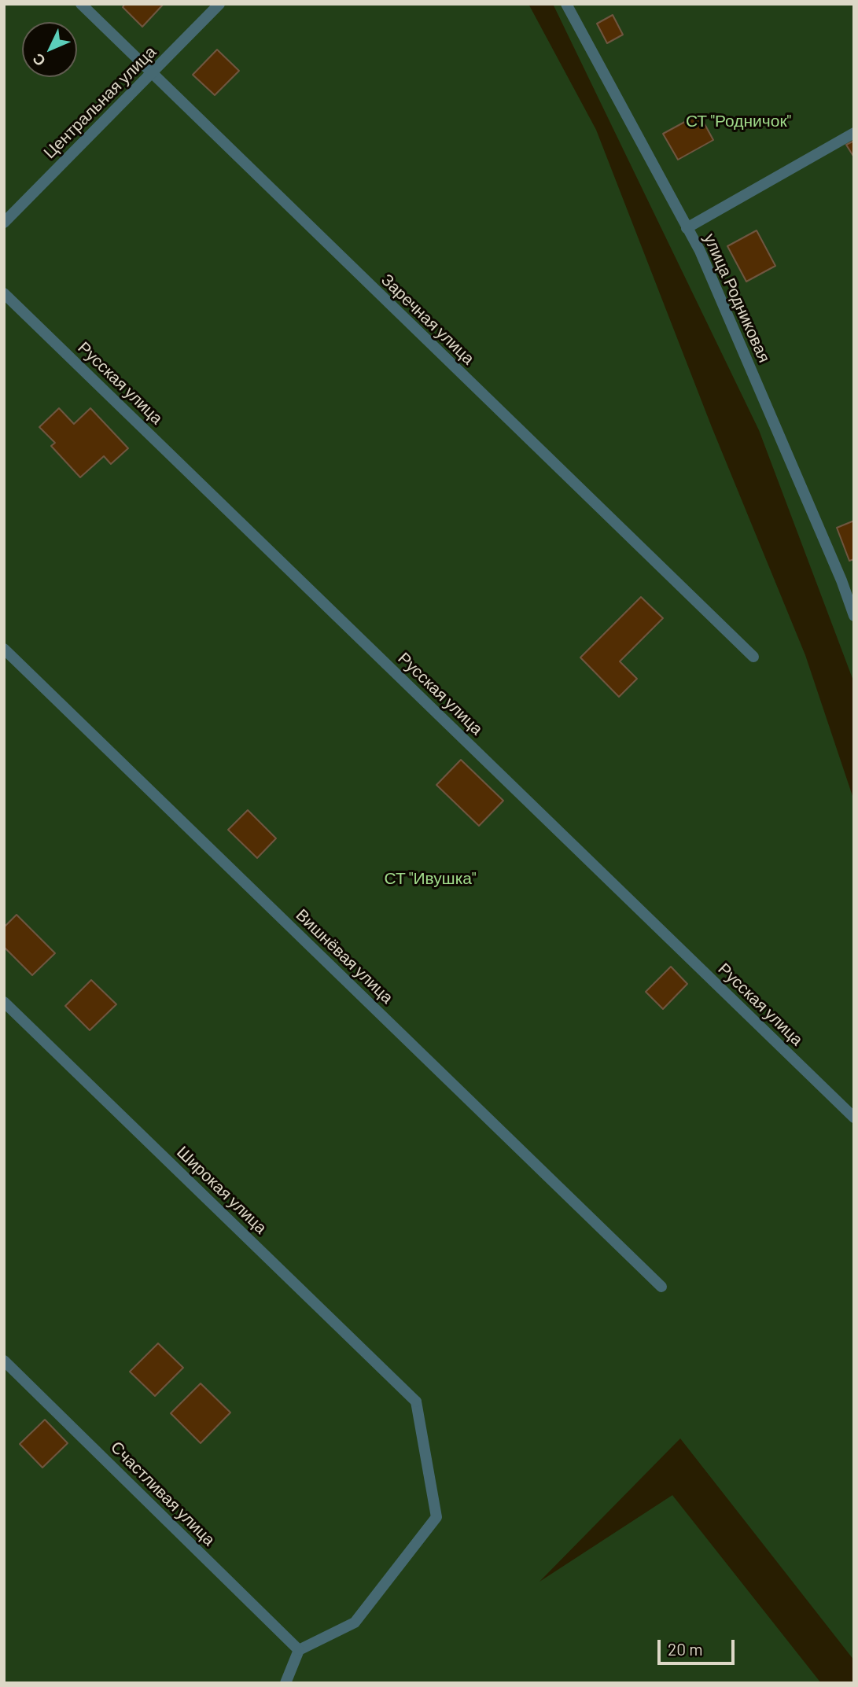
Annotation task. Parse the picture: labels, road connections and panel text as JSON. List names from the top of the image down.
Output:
{
  "streets": {
    "street": [
      "Центральная улица",
      "улица Родниковая",
      "Заречная улица",
      "Русская улица",
      "Вишнёвая улица",
      "Широкая улица",
      "Счастливая улица"
    ]
  },
  "crossings": [
    ["Центральная улица", "Заречная улица"],
    ["Широкая улица", "Счастливая улица"]
  ],
  "parks": ["СТ \"Родничок\"", "СТ \"Ивушка\""],
  "scale_bar": "20 m",
  "north": "bottom left"
}
